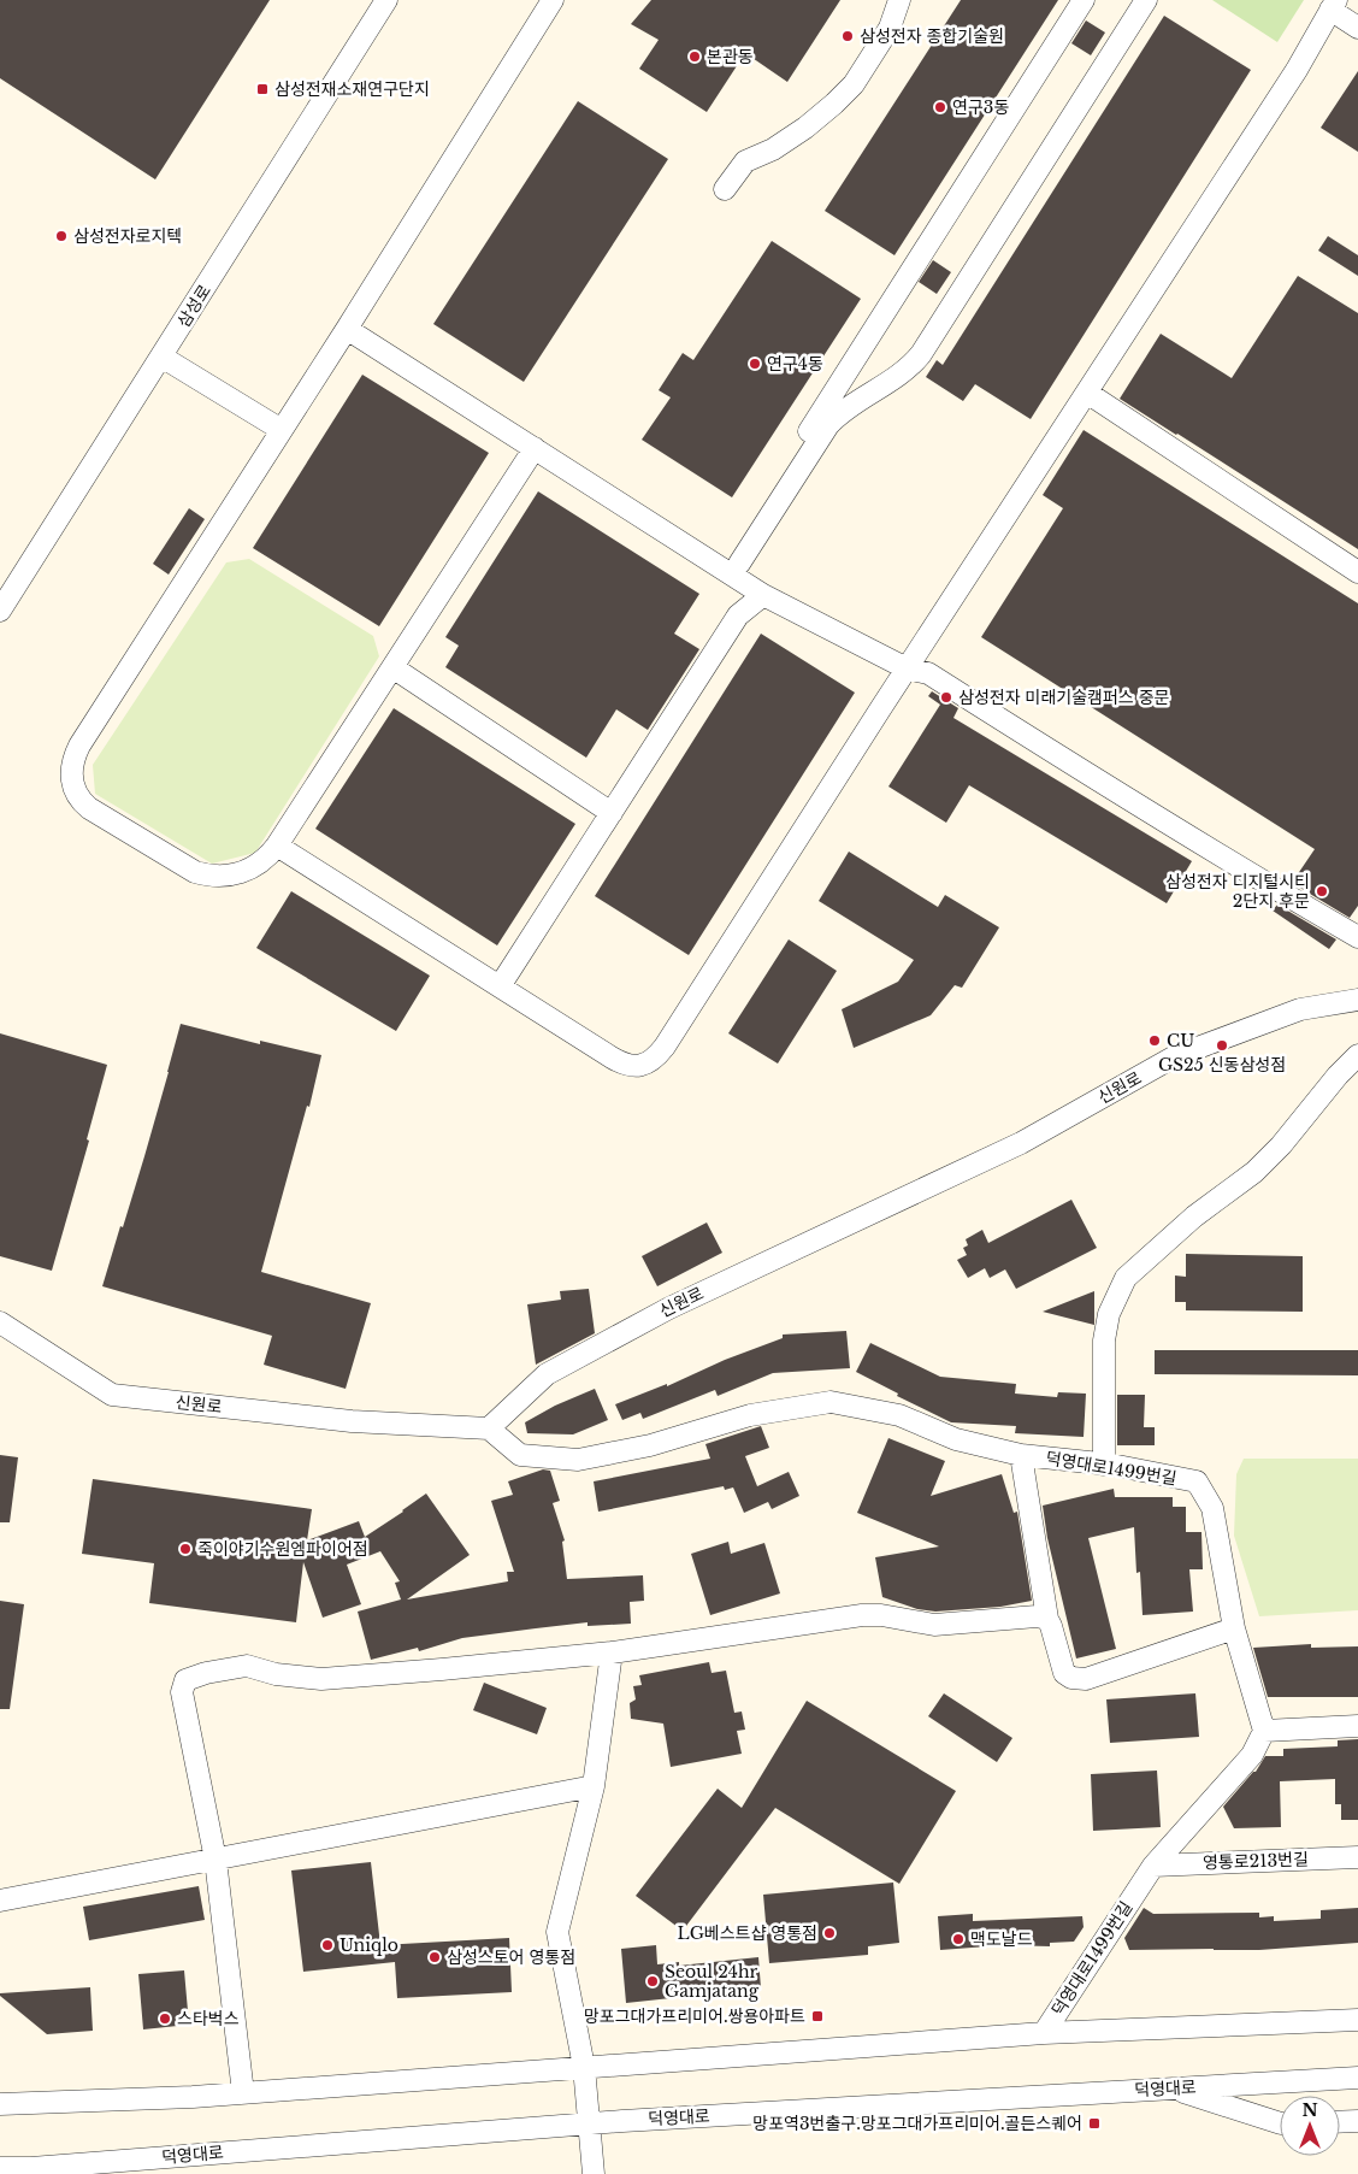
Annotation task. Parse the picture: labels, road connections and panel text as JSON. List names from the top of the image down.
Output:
{
  "streets": {
    "street": [
      "삼성로",
      "신원로",
      "덕영대로1499번길",
      "영통로213번길",
      "덕영대로"
    ]
  },
  "crossings": [
    ["신원로", "덕영대로1499번길"],
    ["덕영대로1499번길", "영통로213번길"]
  ],
  "places": {
    "other": [
      "삼성전자 종합기술원",
      "본관동",
      "연구3동",
      "삼성전자로지텍",
      "연구4동",
      "삼성전자 미래기술캠퍼스 중문",
      "삼성전자 디지털시티 2단지 후문",
      "CU",
      "GS25 신동삼성점",
      "죽이야기수원엠파이어점",
      "LG베스트샵 영통점",
      "맥도날드",
      "Uniqlo",
      "삼성스토어 영통점",
      "Seoul 24hr Gamjatang",
      "스타벅스"
    ],
    "transit": ["삼성전재소재연구단지", "망포그대가프리미어.쌍용아파트", "망포역3번출구.망포그대가프리미어.골든스퀘어"]
  },
  "north": "top"
}
